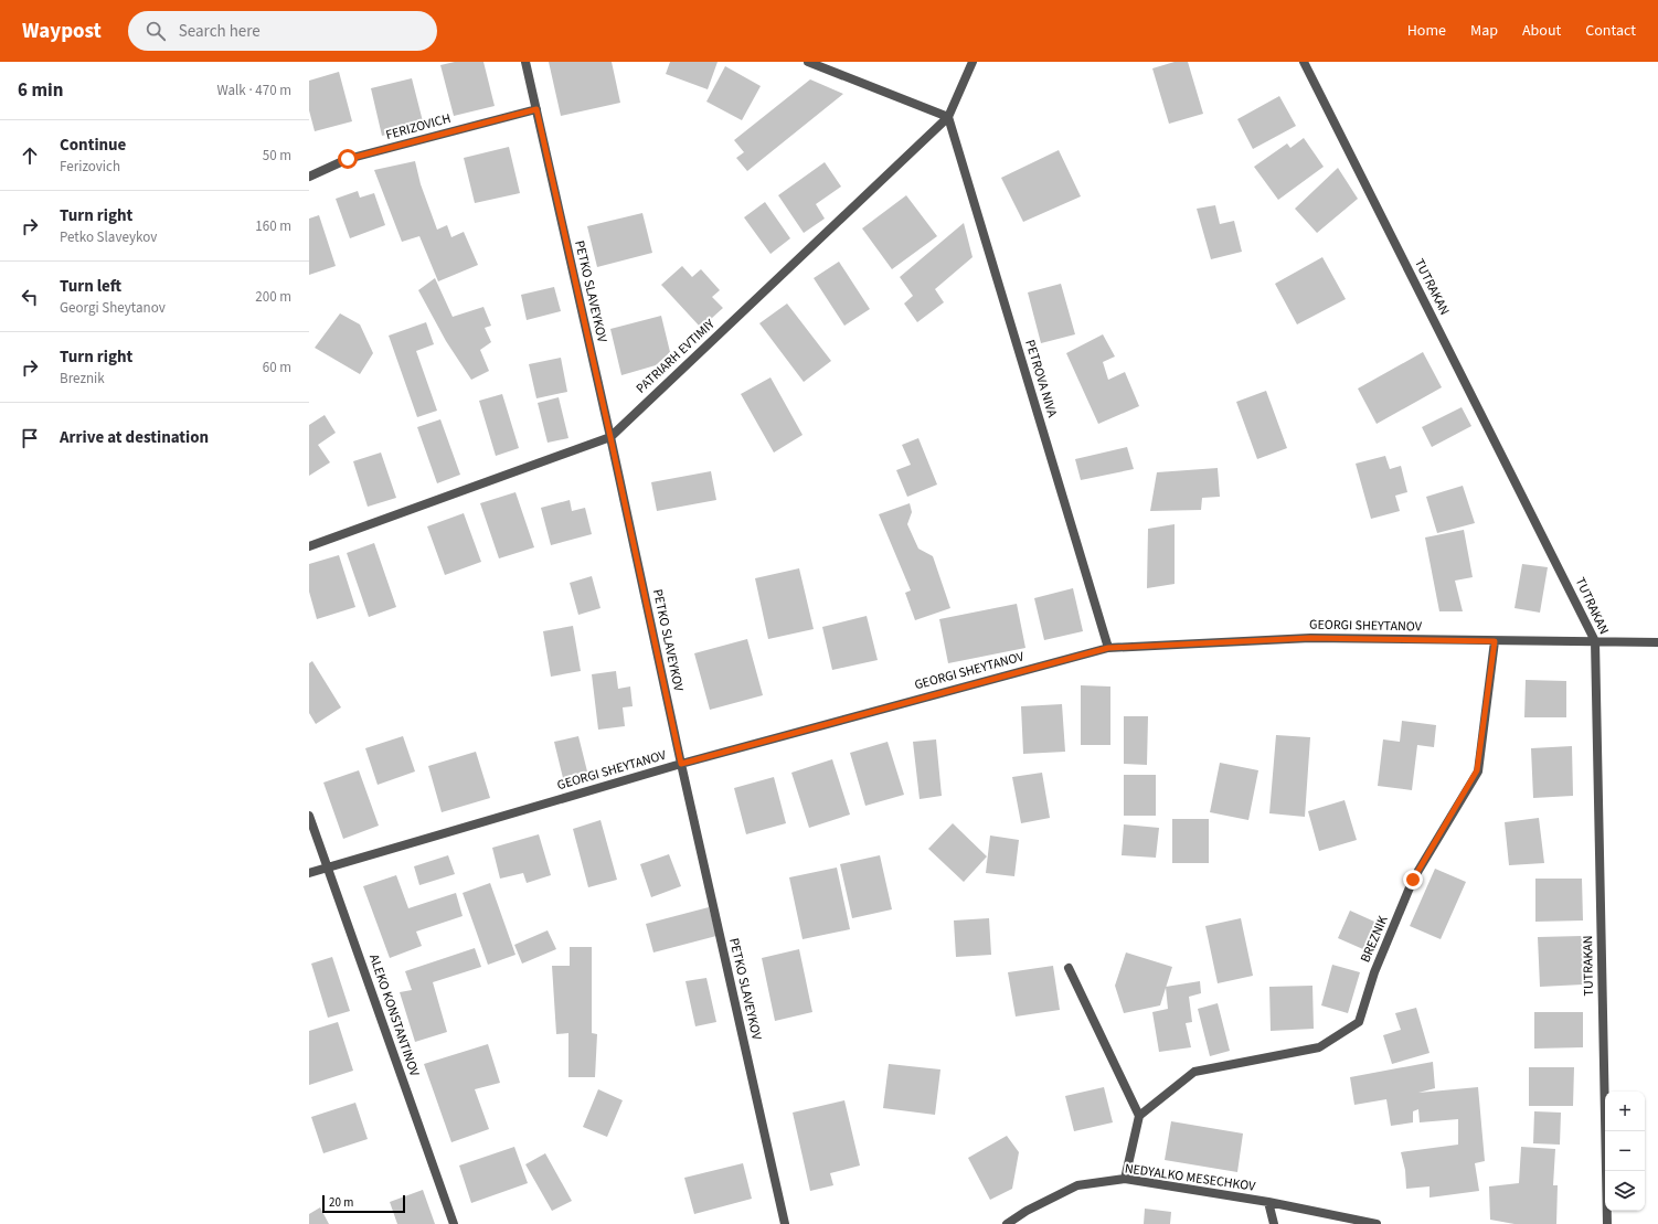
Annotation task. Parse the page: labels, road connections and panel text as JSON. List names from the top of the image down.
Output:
{
  "streets": {
    "street": [
      "FERIZOVICH",
      "TUTRAKAN",
      "PETKO SLAVEYKOV",
      "PATRIARH EVTIMIY",
      "PETROVA NIVA",
      "GEORGI SHEYTANOV",
      "BREZNIK",
      "ALEKO KONSTANTINOV",
      "NEDYALKO MESECHKOV"
    ]
  },
  "crossings": [
    ["FERIZOVICH", "PETKO SLAVEYKOV"],
    ["TUTRAKAN", "GEORGI SHEYTANOV"],
    ["PETKO SLAVEYKOV", "PATRIARH EVTIMIY"],
    ["PETKO SLAVEYKOV", "GEORGI SHEYTANOV"],
    ["PATRIARH EVTIMIY", "PETROVA NIVA"],
    ["PETROVA NIVA", "GEORGI SHEYTANOV"],
    ["GEORGI SHEYTANOV", "BREZNIK"],
    ["GEORGI SHEYTANOV", "ALEKO KONSTANTINOV"]
  ],
  "scale_bar": "20 m",
  "page": {
    "header": "Waypost",
    "search": "Search here",
    "nav": [
      "Home",
      "Map",
      "About",
      "Contact"
    ],
    "heading": ["6 min", "Walk · 470 m"],
    "list": [
      ["Continue", "Ferizovich", "50 m"],
      ["Turn right", "Petko Slaveykov", "160 m"],
      ["Turn left", "Georgi Sheytanov", "200 m"],
      ["Turn right", "Breznik", "60 m"],
      "Arrive at destination"
    ],
    "map_buttons": ["+", "−"],
    "scale": "20 m"
  }
}
